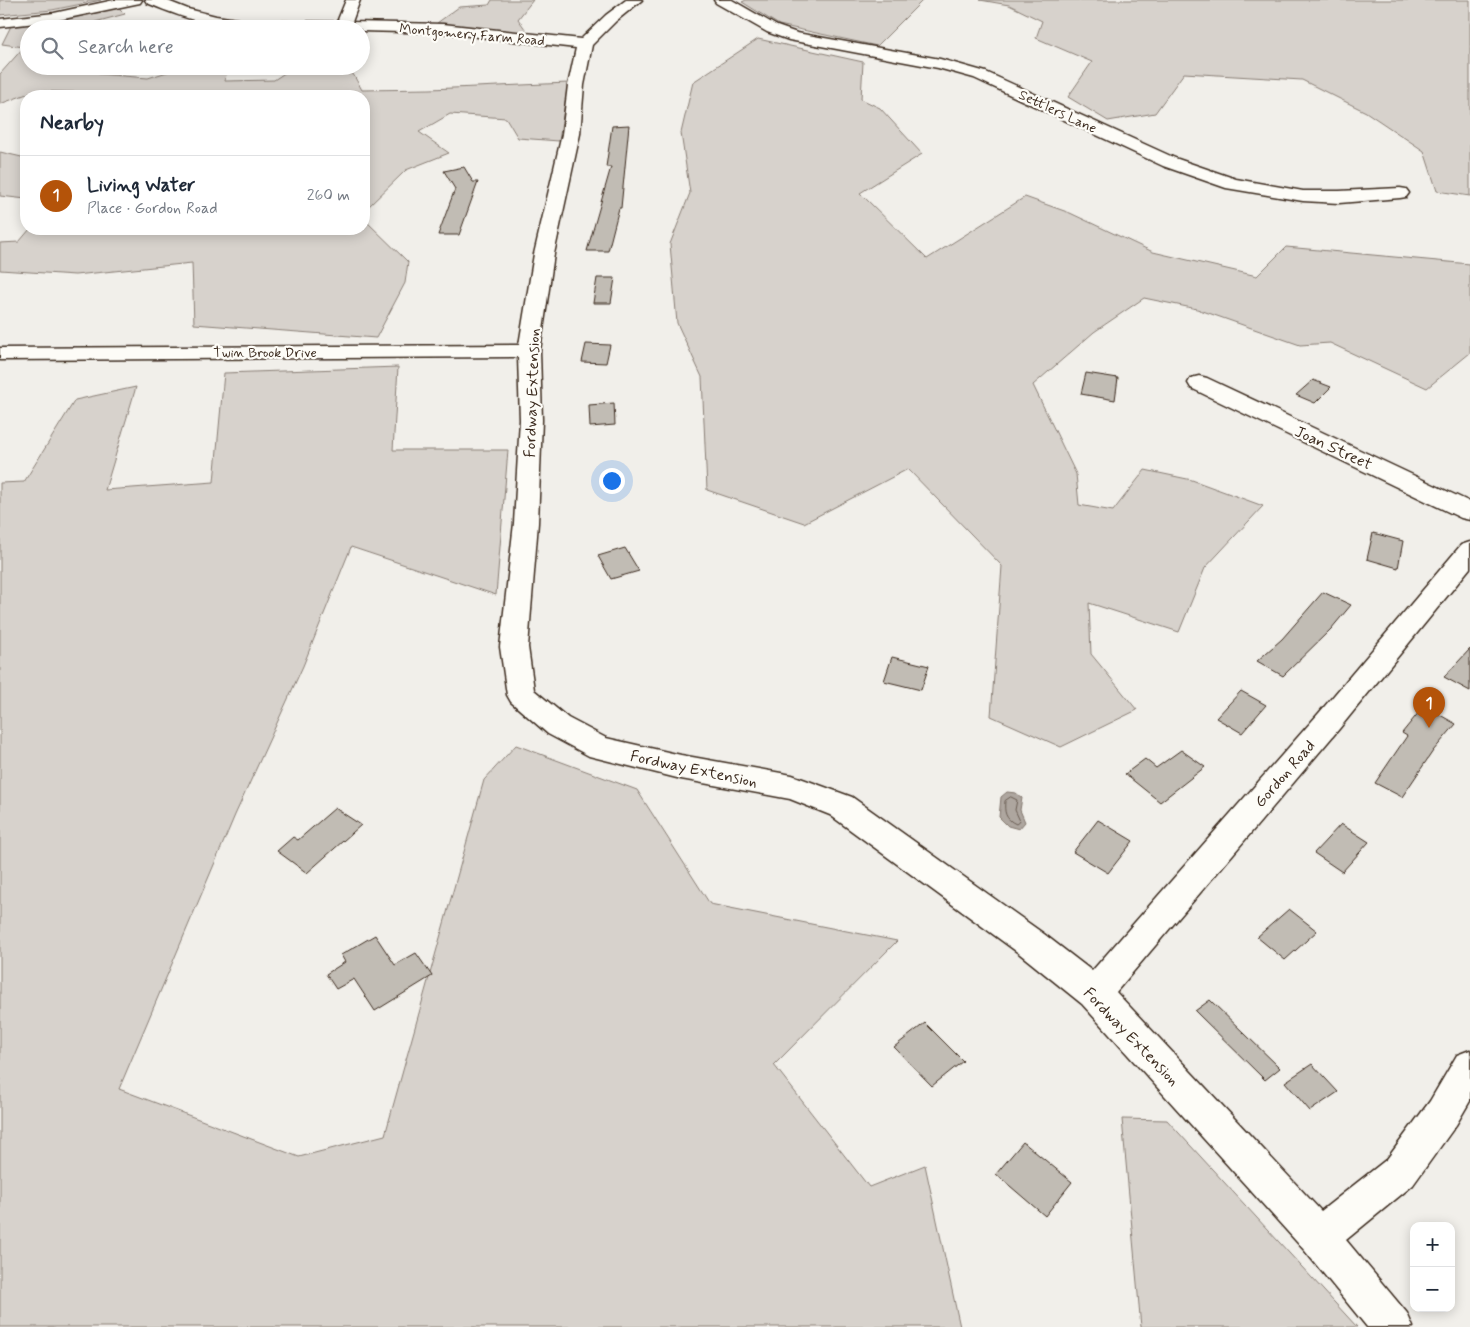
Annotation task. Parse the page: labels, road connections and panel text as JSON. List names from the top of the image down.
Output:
{
  "streets": {
    "street": [
      "Montgomery Farm Road",
      "Settlers Lane",
      "Twin Brook Drive",
      "Fordway Extension",
      "Joan Street",
      "Gordon Road"
    ]
  },
  "crossings": [
    ["Montgomery Farm Road", "Fordway Extension"],
    ["Twin Brook Drive", "Fordway Extension"],
    ["Fordway Extension", "Gordon Road"]
  ],
  "page": {
    "search": "Search here",
    "heading": "Nearby",
    "list": [
      {
        "mark": "1",
        "name": "Living Water",
        "note": "Place · Gordon Road",
        "value": "260 m"
      }
    ],
    "pins": "1",
    "map_buttons": ["+", "−"]
  }
}
